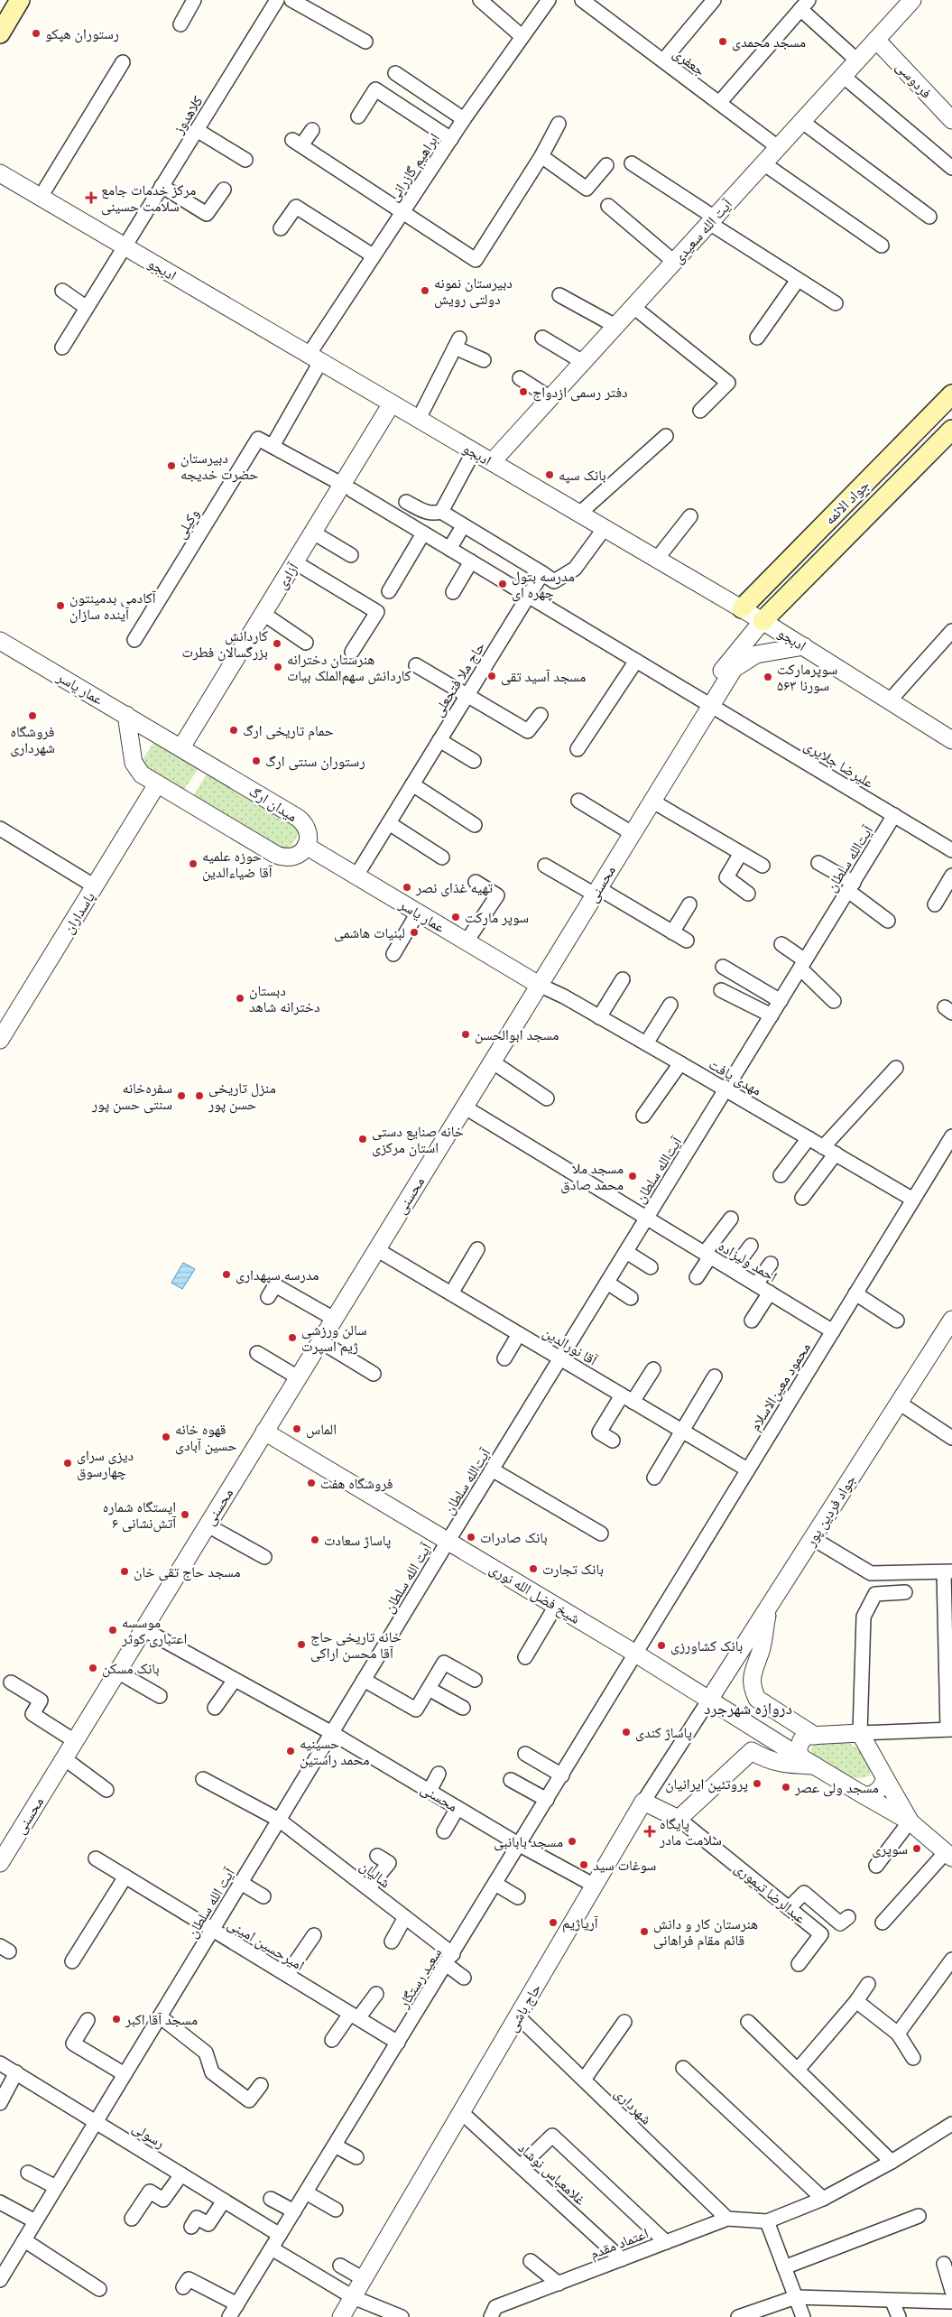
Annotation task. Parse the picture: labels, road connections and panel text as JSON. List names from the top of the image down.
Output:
{
  "streets": {
    "main road": ["جواد الائمه"],
    "street": [
      "جعفری",
      "فردوسی",
      "کلاهدوز",
      "ابراهیم گازرانی",
      "آیت الله سعیدی",
      "ادبجو",
      "وکیلی",
      "آزادی",
      "حاج ملا فتحعلی",
      "عمار یاسر",
      "علیرضا جلایری",
      "میدان ارگ",
      "آیت‌الله سلطان",
      "محسنی",
      "پاسداران",
      "مهدی یافت",
      "احمد ولیزاده",
      "آقا نورالدین",
      "محمود معین‌الاسلام",
      "جواد فردین پور",
      "آیت الله سلطان",
      "شیخ فضل الله نوری",
      "شالیان",
      "عبدالرضا تیموری",
      "امیرحسین امینی",
      "سعید رستگار",
      "حاج باشی",
      "شهرداری",
      "رسولی",
      "غلامعباس نوشاد",
      "اعتماد مقدم"
    ]
  },
  "crossings": [
    ["جعفری", "آیت الله سعیدی"],
    ["فردوسی", "آیت الله سعیدی"],
    ["کلاهدوز", "ادبجو"],
    ["ابراهیم گازرانی", "ادبجو"],
    ["آیت الله سعیدی", "ادبجو"],
    ["ادبجو", "جواد الائمه"],
    ["ادبجو", "آزادی"],
    ["ادبجو", "محسنی"],
    ["جواد الائمه", "محسنی"],
    ["وکیلی", "آزادی"],
    ["وکیلی", "حاج ملا فتحعلی"],
    ["وکیلی", "علیرضا جلایری"],
    ["آزادی", "میدان ارگ"],
    ["حاج ملا فتحعلی", "عمار یاسر"],
    ["حاج ملا فتحعلی", "علیرضا جلایری"],
    ["عمار یاسر", "میدان ارگ"],
    ["عمار یاسر", "محسنی"],
    ["عمار یاسر", "مهدی یافت"],
    ["علیرضا جلایری", "آیت‌الله سلطان"],
    ["علیرضا جلایری", "محسنی"],
    ["آیت‌الله سلطان", "مهدی یافت"],
    ["آیت‌الله سلطان", "احمد ولیزاده"],
    ["آیت‌الله سلطان", "آقا نورالدین"],
    ["آیت‌الله سلطان", "آیت الله سلطان"],
    ["آیت‌الله سلطان", "شیخ فضل الله نوری"],
    ["محسنی", "مهدی یافت"],
    ["محسنی", "احمد ولیزاده"],
    ["محسنی", "آقا نورالدین"],
    ["محسنی", "آیت الله سلطان"],
    ["محسنی", "شیخ فضل الله نوری"],
    ["محسنی", "سعید رستگار"],
    ["محسنی", "حاج باشی"],
    ["مهدی یافت", "محمود معین‌الاسلام"],
    ["احمد ولیزاده", "محمود معین‌الاسلام"],
    ["آقا نورالدین", "محمود معین‌الاسلام"],
    ["محمود معین‌الاسلام", "شیخ فضل الله نوری"],
    ["محمود معین‌الاسلام", "سعید رستگار"],
    ["جواد فردین پور", "شیخ فضل الله نوری"],
    ["جواد فردین پور", "حاج باشی"],
    ["آیت الله سلطان", "شیخ فضل الله نوری"],
    ["آیت الله سلطان", "شالیان"],
    ["آیت الله سلطان", "امیرحسین امینی"],
    ["آیت الله سلطان", "رسولی"],
    ["شیخ فضل الله نوری", "سعید رستگار"],
    ["شیخ فضل الله نوری", "حاج باشی"],
    ["شالیان", "سعید رستگار"],
    ["عبدالرضا تیموری", "حاج باشی"],
    ["امیرحسین امینی", "سعید رستگار"],
    ["سعید رستگار", "رسولی"],
    ["حاج باشی", "شهرداری"],
    ["حاج باشی", "غلامعباس نوشاد"],
    ["شهرداری", "اعتماد مقدم"],
    ["غلامعباس نوشاد", "اعتماد مقدم"]
  ],
  "districts": ["دروازه شهرجرد"],
  "places": {
    "other": [
      "رستوران هپکو",
      "مسجد محمدی",
      "دبیرستان نمونه دولتی رویش",
      "دفتر رسمی ازدواج",
      "دبیرستان حضرت خدیجه",
      "بانک سپه",
      "مدرسه بتول چهره ای",
      "آکادمی بدمینتون آینده سازان",
      "کاردانش بزرگسالان فطرت",
      "هنرستان دخترانه کاردانش سهم‌الملک بیات",
      "مسجد آسید تقی",
      "سوپرمارکت سورنا ۵۶۳",
      "فروشگاه شهرداری",
      "حمام تاریخی ارگ",
      "رستوران سنتی ارگ",
      "حوزه علمیه آقا ضیاءالدین",
      "تهیه غذای نصر",
      "سوپر مارکت",
      "لبنیات هاشمی",
      "دبستان دخترانه شاهد",
      "مسجد ابوالحسن",
      "سفره‌خانه سنتی حسن پور",
      "منزل تاریخی حسن پور",
      "خانه صنایع دستی استان مرکزی",
      "مسجد ملا محمد صادق",
      "مدرسه سپهداری",
      "سالن ورزشی ژیم اسپرت",
      "الماس",
      "قهوه خانه حسین آبادی",
      "دیزی سرای چهارسوق",
      "فروشگاه هفت",
      "ایستگاه شماره ۶ آتش‌نشانی",
      "بانک صادرات",
      "پاساژ سعادت",
      "بانک تجارت",
      "مسجد حاج تقی خان",
      "موسسه اعتباری کوثر",
      "خانه تاریخی حاج آقا محسن اراکی",
      "بانک کشاورزی",
      "بانک مسکن",
      "پاساژ کندی",
      "حسینیه محمد راستین",
      "پروتئین ایرانیان",
      "مسجد ولی عصر",
      "مسجد بابانبی",
      "سوپری",
      "سوغات سید",
      "آریاژیم",
      "هنرستان کار و دانش قائم مقام فراهانی",
      "مسجد آقا اکبر"
    ],
    "health": ["مرکز خدمات جامع سلامت حسینی", "پایگاه سلامت مادر"]
  }
}
